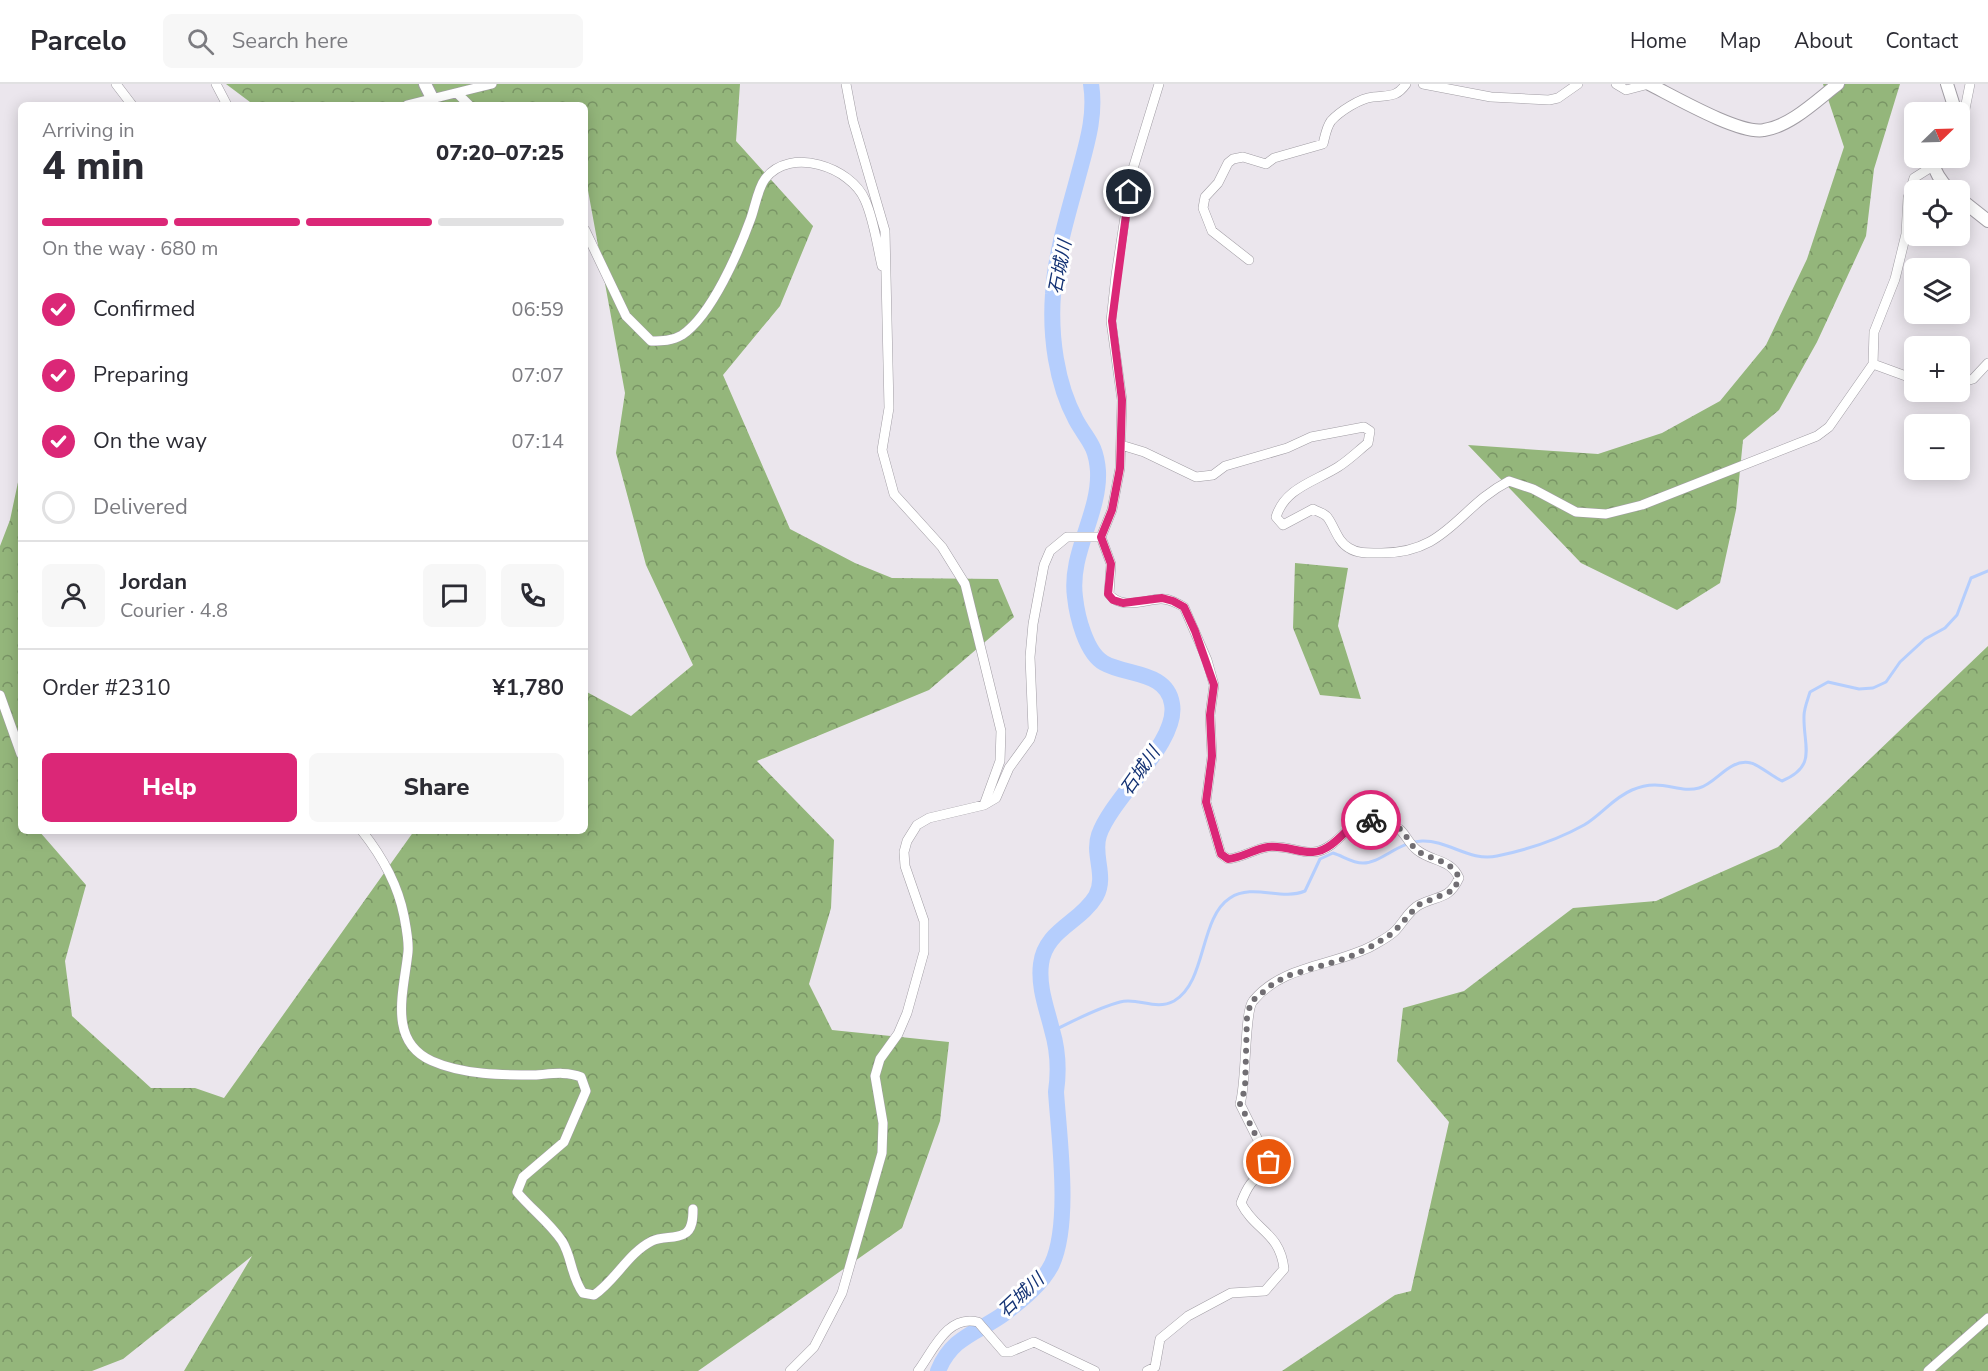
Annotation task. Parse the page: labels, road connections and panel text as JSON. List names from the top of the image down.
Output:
{
  "water": ["石城川"],
  "north": "top right",
  "page": {
    "header": "Parcelo",
    "search": "Search here",
    "nav": [
      "Home",
      "Map",
      "About",
      "Contact"
    ],
    "map_buttons": ["+", "−"],
    "heading": ["4 min", "Arriving in", "07:20–07:25"],
    "panel": [
      "Jordan",
      "Courier · 4.8",
      "Order #2310",
      "¥1,780"
    ],
    "bar": "On the way · 680 m",
    "list": [
      ["Confirmed", "06:59"],
      ["Preparing", "07:07"],
      ["On the way", "07:14"],
      "Delivered"
    ],
    "buttons": ["Help", "Share"]
  }
}
